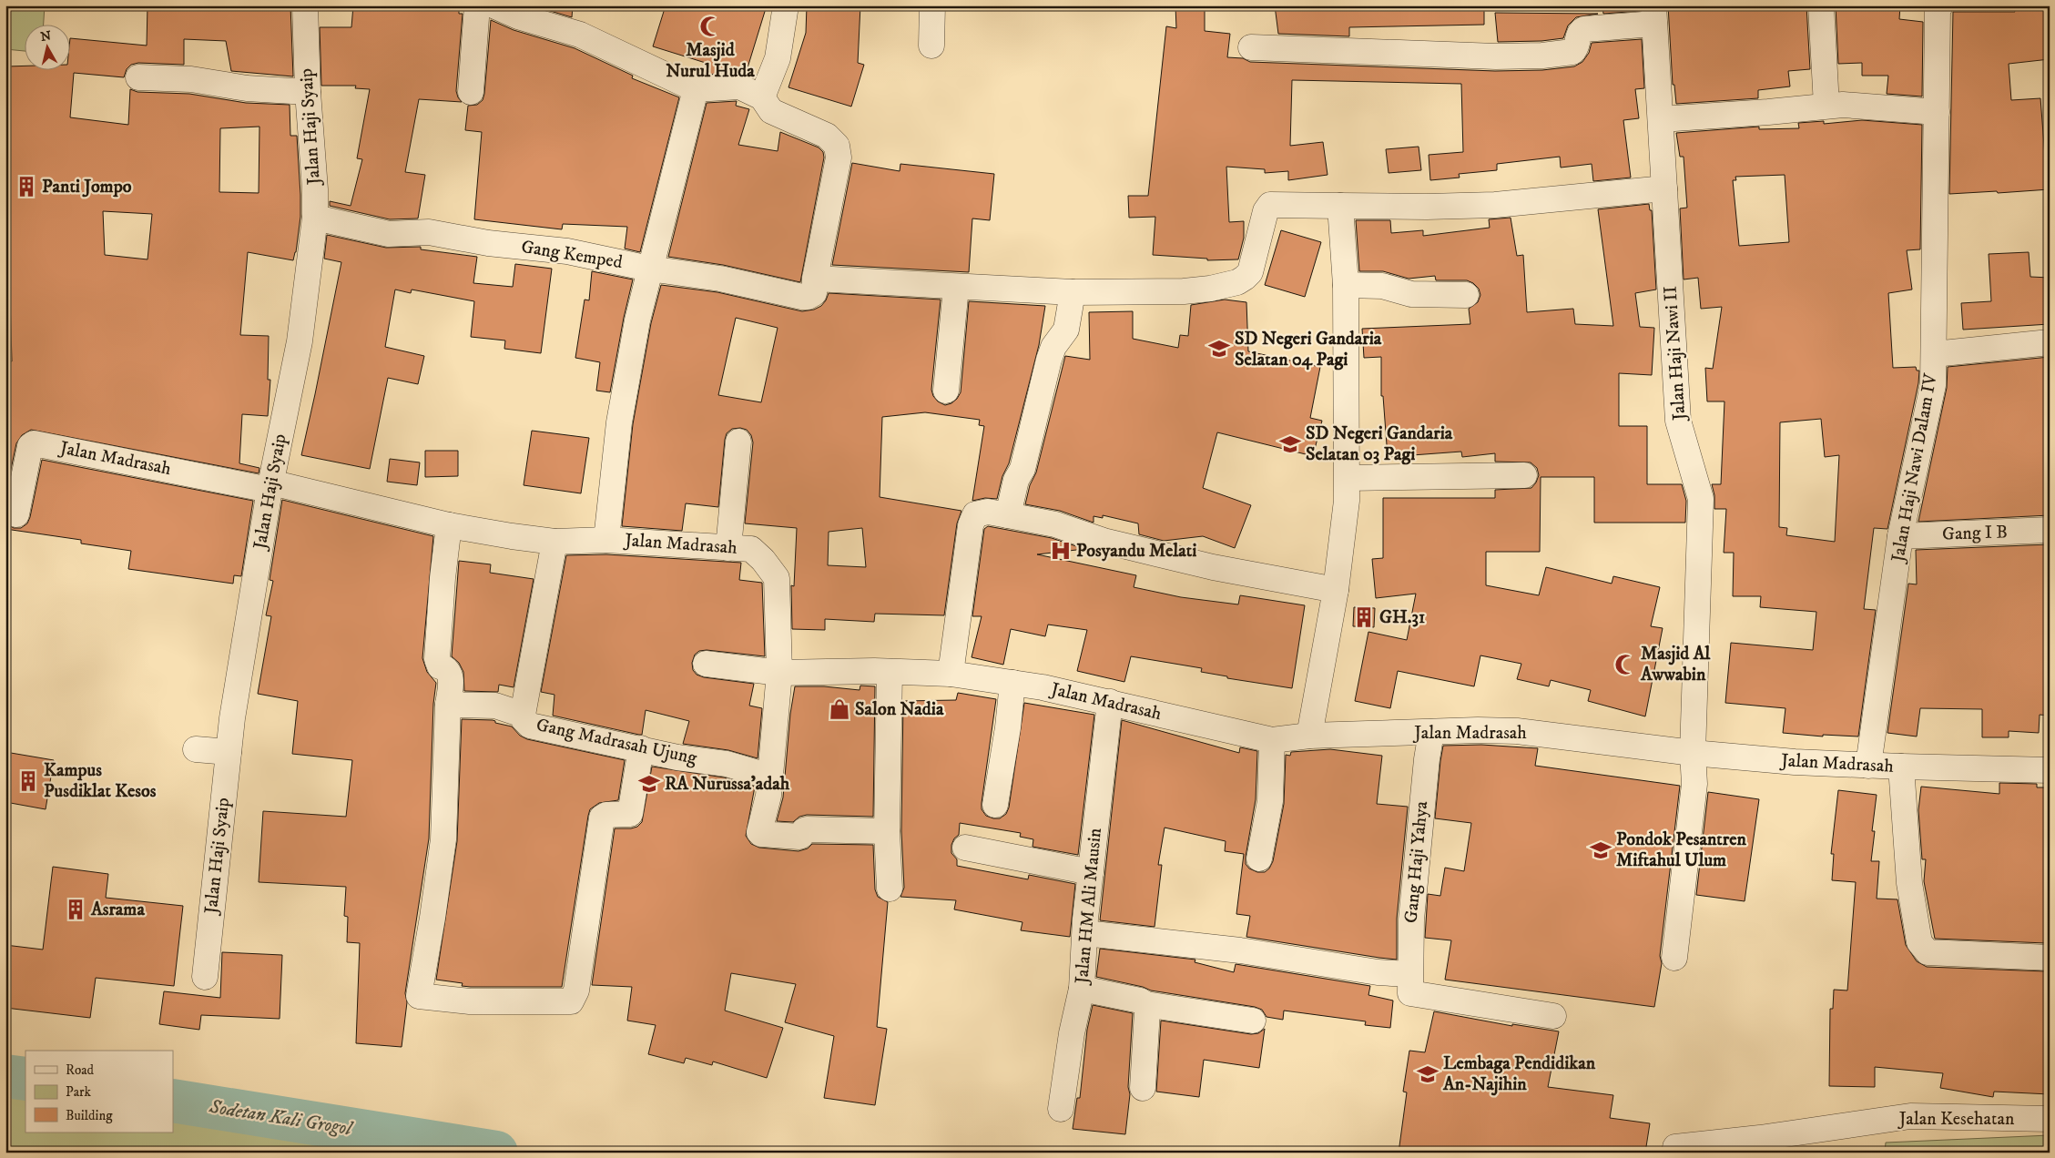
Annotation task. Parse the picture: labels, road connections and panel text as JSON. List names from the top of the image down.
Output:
{
  "streets": {
    "street": [
      "Jalan Haji Syaip",
      "Gang Kemped",
      "Jalan Haji Nawi II",
      "Jalan Madrasah",
      "Jalan Haji Nawi Dalam IV",
      "Gang I B",
      "Gang Madrasah Ujung",
      "Gang Haji Yahya",
      "Jalan HM Ali Mausin",
      "Jalan Kesehatan"
    ]
  },
  "crossings": [
    ["Jalan Haji Syaip", "Gang Kemped"],
    ["Jalan Haji Syaip", "Jalan Madrasah"],
    ["Jalan Haji Nawi II", "Jalan Madrasah"],
    ["Jalan Madrasah", "Jalan Haji Nawi Dalam IV"],
    ["Jalan Madrasah", "Gang Haji Yahya"],
    ["Jalan Madrasah", "Jalan HM Ali Mausin"],
    ["Jalan Haji Nawi Dalam IV", "Gang I B"]
  ],
  "water": ["Sodetan Kali Grogol"],
  "places": {
    "mosque": ["Masjid Nurul Huda", "Masjid Al Awwabin"],
    "building": [
      "Panti Jompo",
      "GH.31",
      "Kampus Pusdiklat Kesos",
      "Asrama"
    ],
    "school or university": [
      "SD Negeri Gandaria Selatan 04 Pagi",
      "SD Negeri Gandaria Selatan 03 Pagi",
      "RA Nurussa'adah",
      "Pondok Pesantren Miftahul Ulum",
      "Lembaga Pendidikan An-Najihin"
    ],
    "hospital": ["Posyandu Melati"],
    "shop": ["Salon Nadia"]
  },
  "legend": ["Road", "Park", "Building"],
  "north": "top"
}
